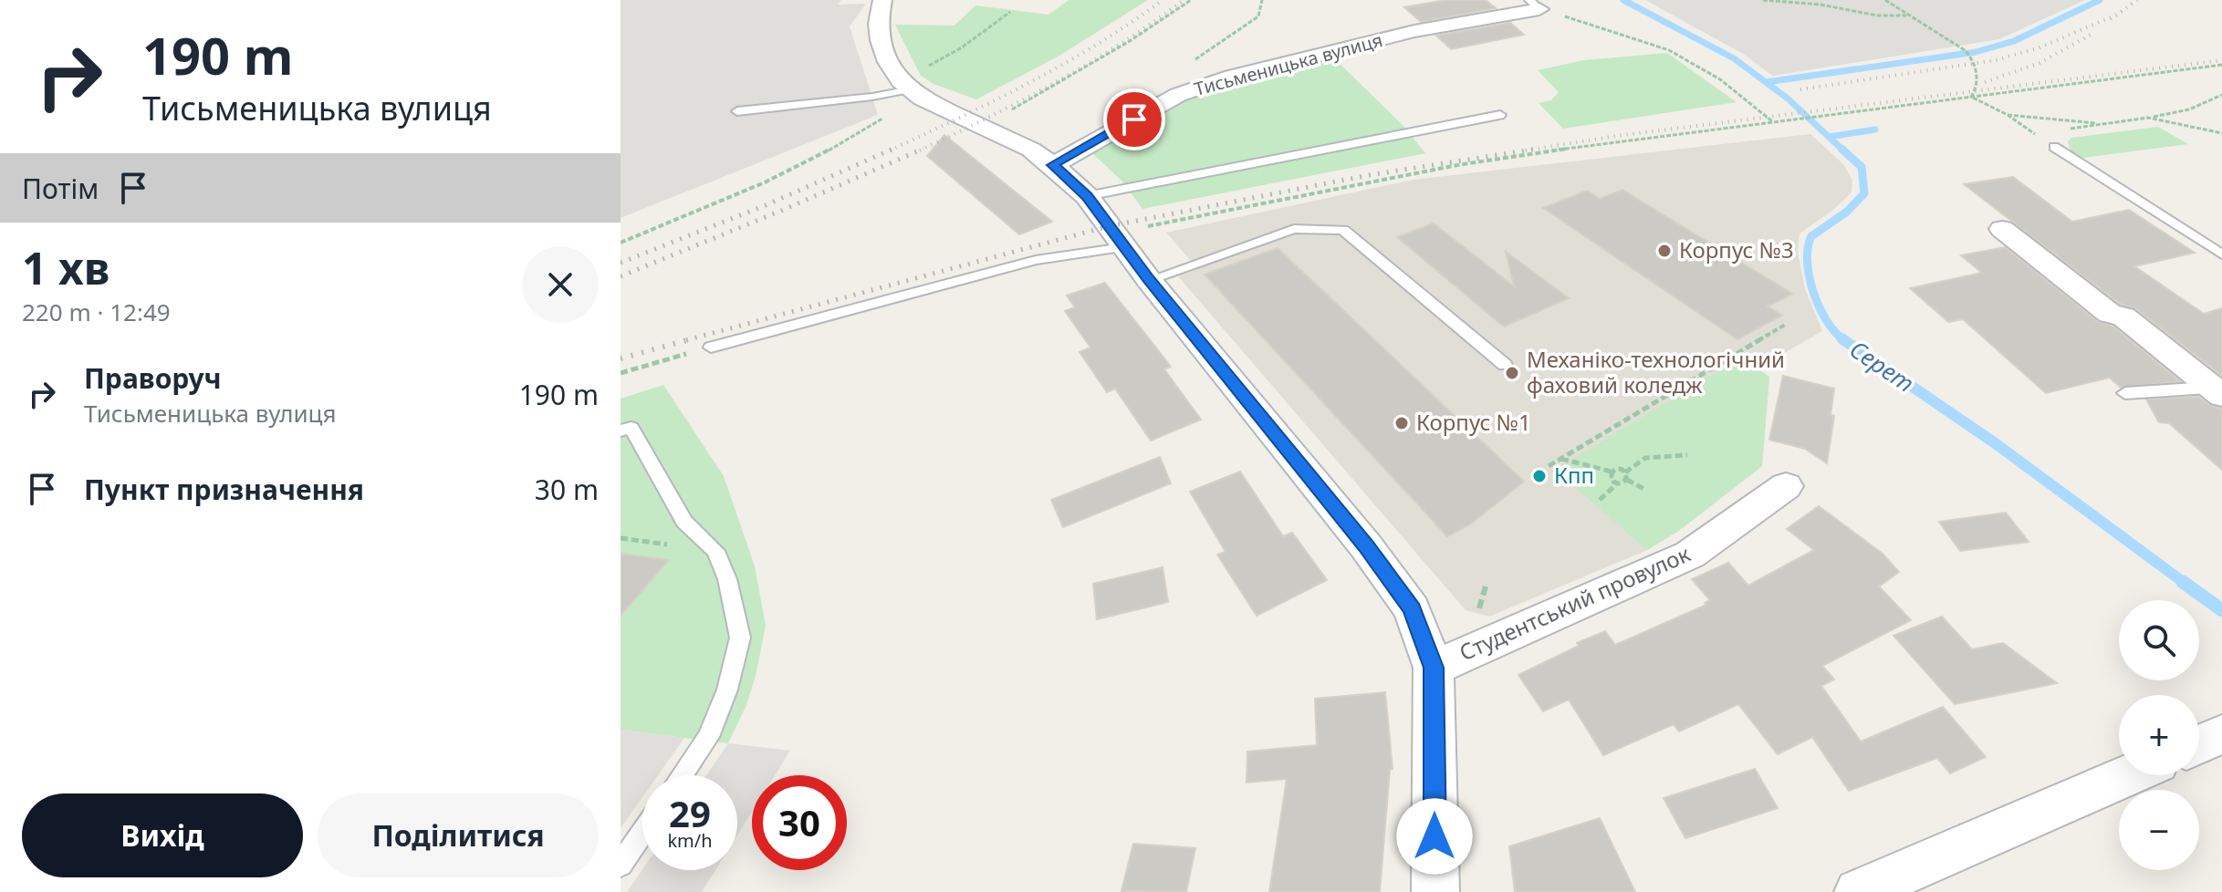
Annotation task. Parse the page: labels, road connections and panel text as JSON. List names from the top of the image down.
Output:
{
  "streets": {
    "street": ["Тисьменицька вулиця", "Студентський провулок"]
  },
  "water": ["Серет"],
  "places": [
    "Корпус №3",
    "Механіко-технологічний фаховий коледж",
    "Корпус №1",
    "Кпп"
  ],
  "page": {
    "turn": ["190 m", "Тисьменицька вулиця"],
    "then": "Потім",
    "heading": ["1 хв", "220 m · 12:49"],
    "list": [
      {
        "name": "Праворуч",
        "note": "Тисьменицька вулиця",
        "value": "190 m"
      },
      {
        "name": "Пункт призначення",
        "value": "30 m"
      }
    ],
    "map_buttons": ["+", "−"],
    "speed": "29 km/h",
    "limit": "30",
    "buttons": ["Вихід", "Поділитися"]
  }
}
